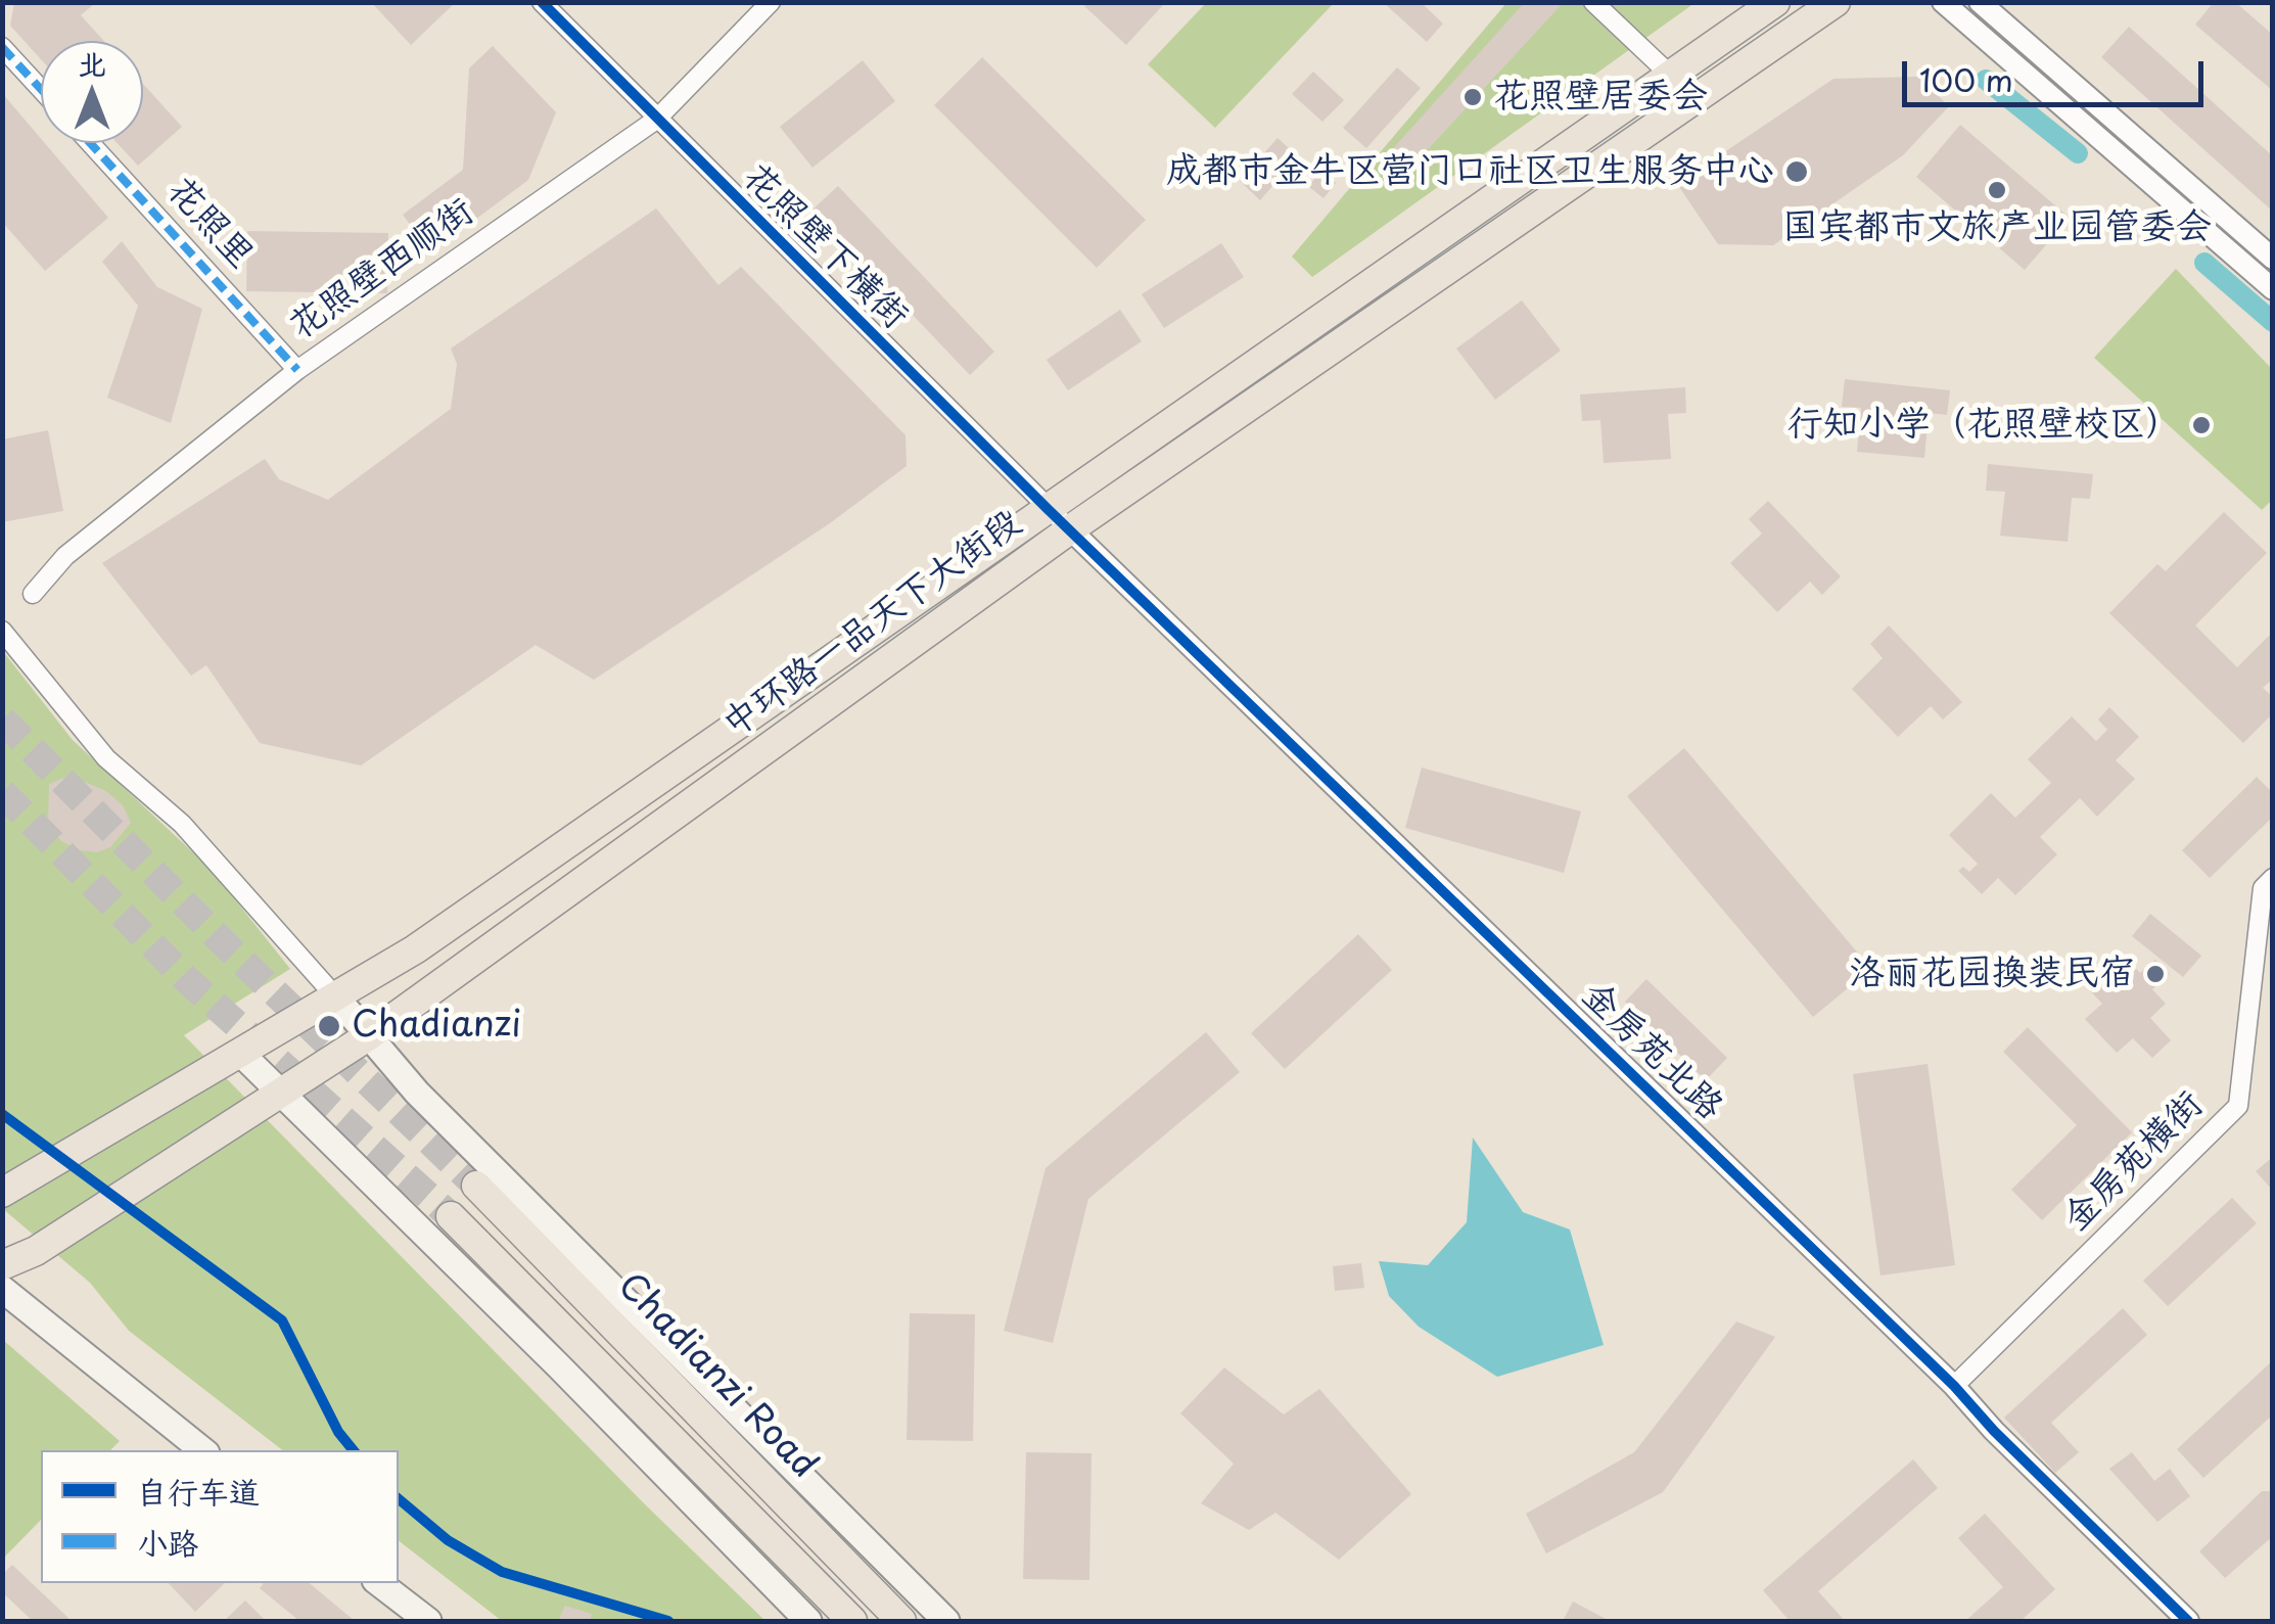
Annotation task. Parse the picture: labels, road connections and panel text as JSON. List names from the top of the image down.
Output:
{
  "streets": {
    "main road": ["中环路一品天下大街段", "Chadianzi Road"],
    "street": [
      "花照里",
      "花照壁下横街",
      "花照壁西顺街",
      "金房苑北路",
      "金房苑横街"
    ]
  },
  "crossings": [
    ["花照里", "花照壁西顺街"],
    ["花照壁下横街", "花照壁西顺街"],
    ["花照壁下横街", "中环路一品天下大街段"],
    ["花照壁下横街", "金房苑北路"],
    ["中环路一品天下大街段", "金房苑北路"],
    ["金房苑北路", "金房苑横街"]
  ],
  "places": [
    "花照壁居委会",
    "成都市金牛区营门口社区卫生服务中心",
    "国宾都市文旅产业园管委会",
    "行知小学（花照壁校区）",
    "洛丽花园换装民宿",
    "Chadianzi"
  ],
  "legend": ["自行车道", "小路"],
  "scale_bar": "100 m",
  "north": "top"
}
